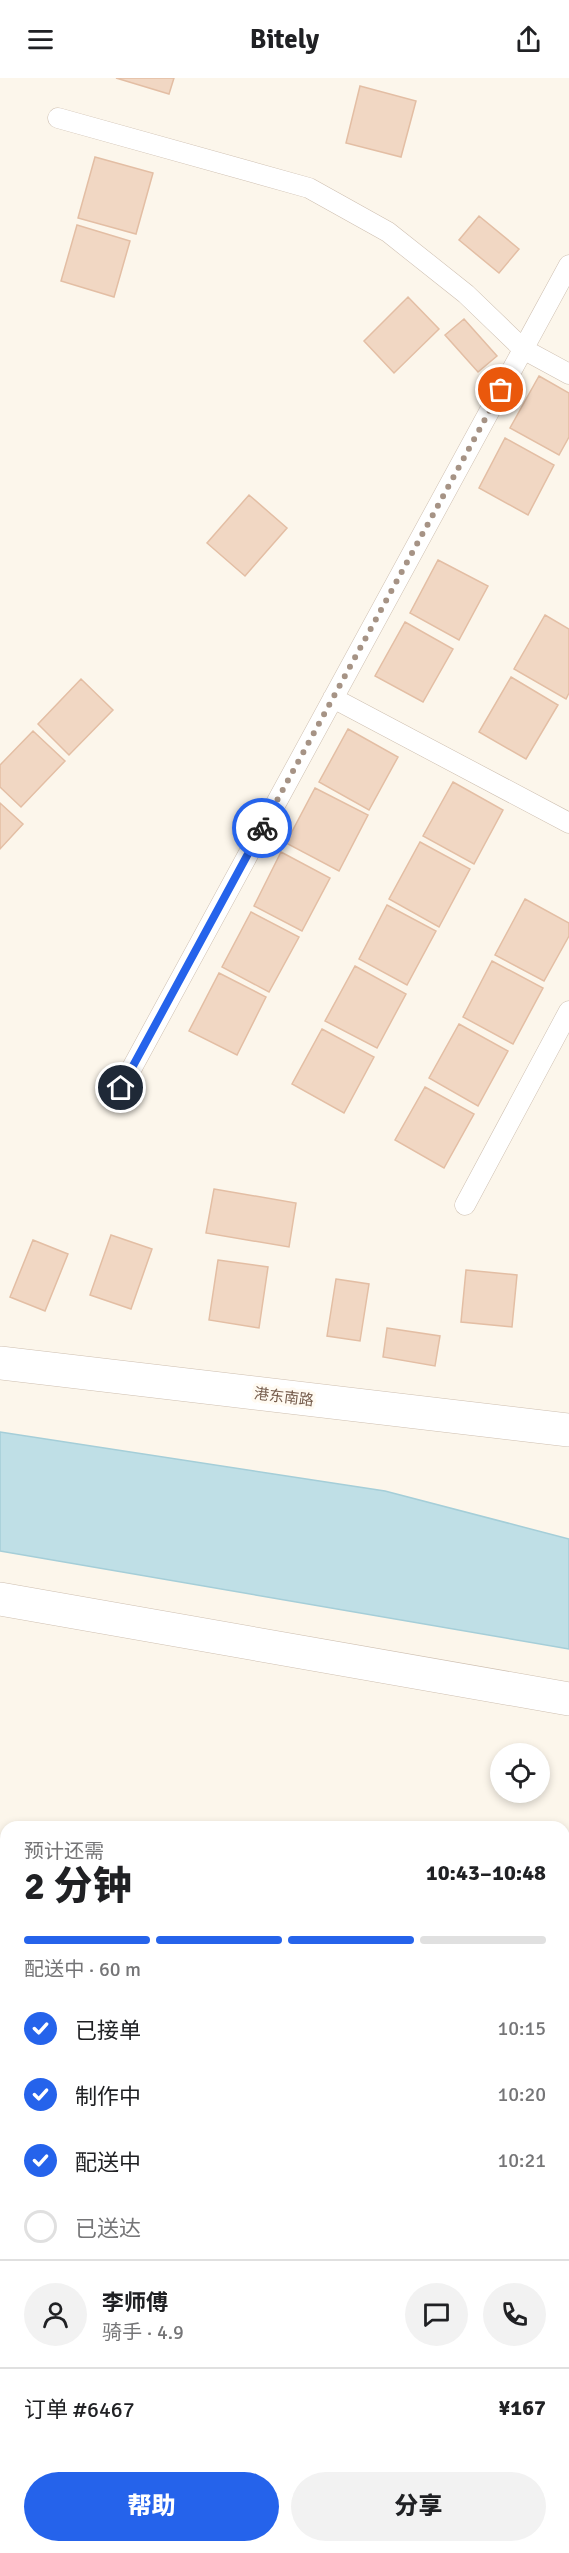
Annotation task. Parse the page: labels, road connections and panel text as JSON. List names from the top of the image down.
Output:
{
  "streets": {
    "street": ["港东南路"]
  },
  "page": {
    "header": "Bitely",
    "heading": ["2 分钟", "预计还需", "10:43–10:48"],
    "panel": [
      "李师傅",
      "骑手 · 4.9",
      "订单 #6467",
      "¥167"
    ],
    "bar": "配送中 · 60 m",
    "list": [
      ["已接单", "10:15"],
      ["制作中", "10:20"],
      ["配送中", "10:21"],
      "已送达"
    ],
    "buttons": ["帮助", "分享"]
  }
}
